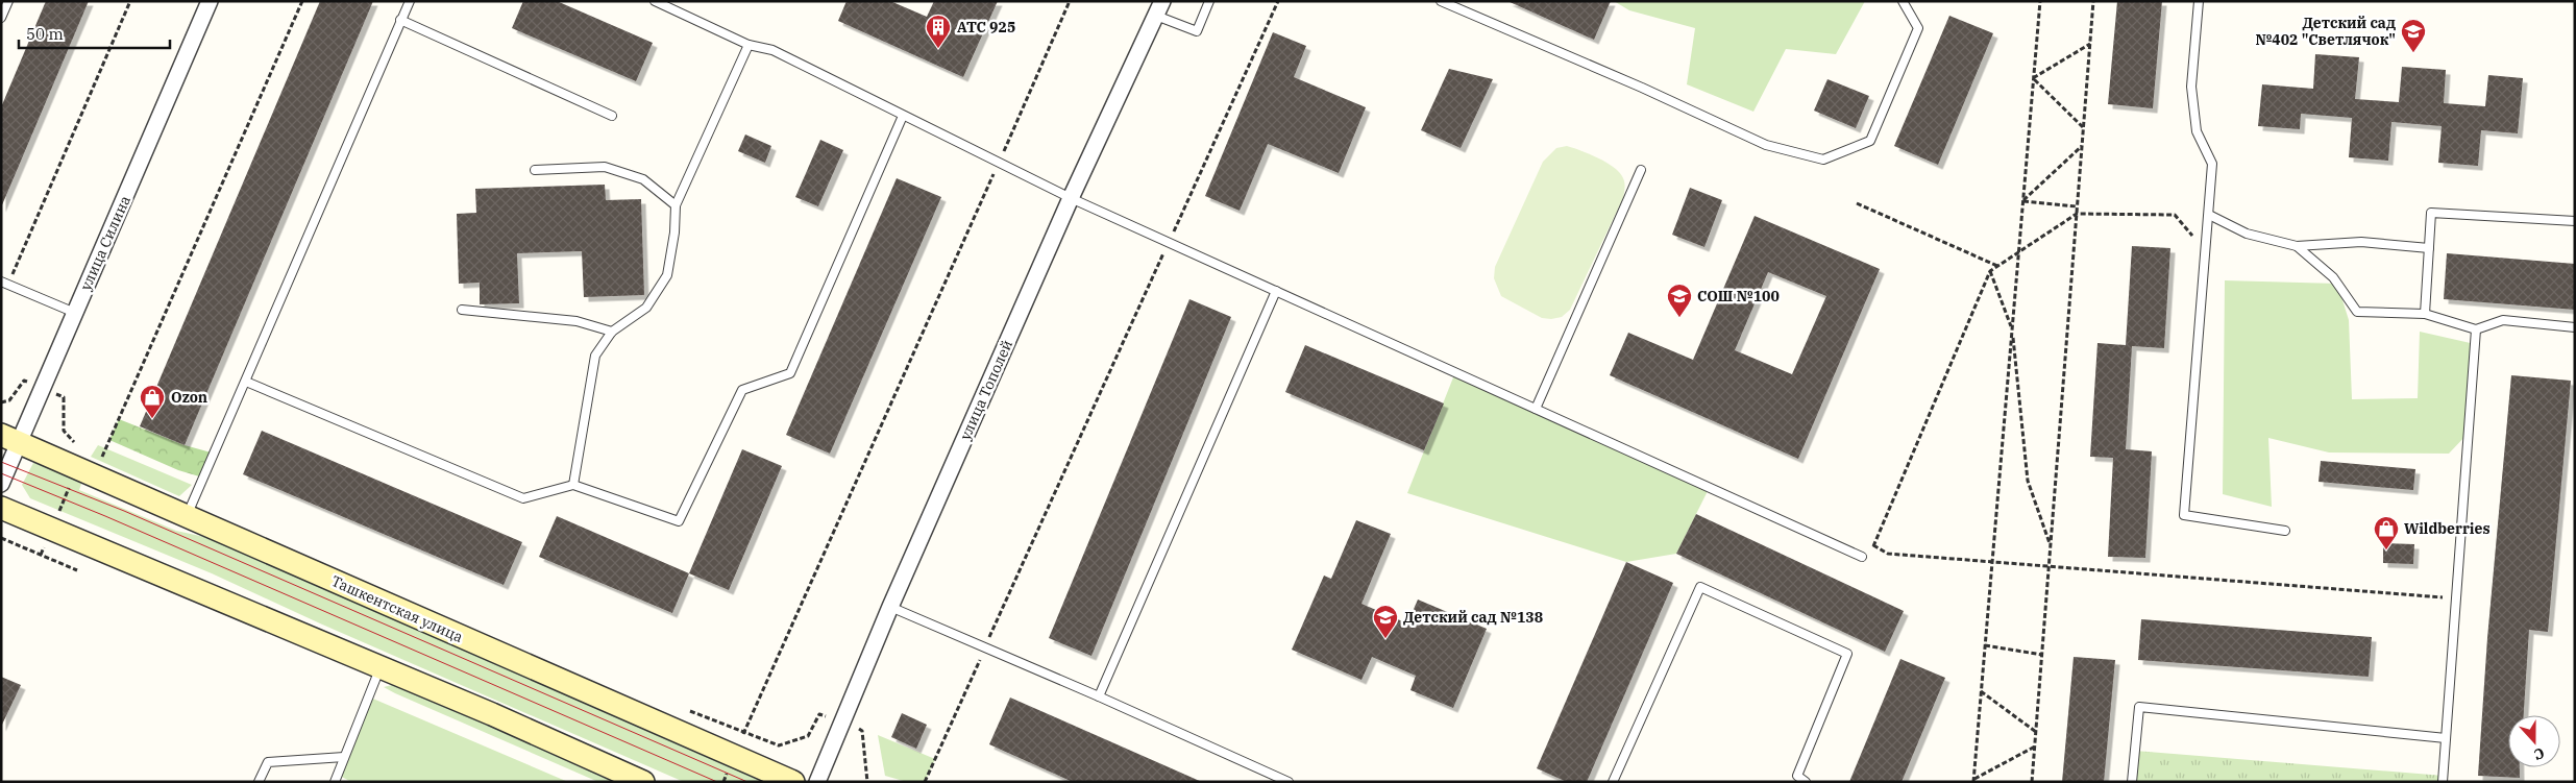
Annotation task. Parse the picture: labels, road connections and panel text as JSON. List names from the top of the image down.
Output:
{
  "streets": {
    "main road": ["Ташкентская улица"],
    "street": ["улица Силина", "улица Тополей"]
  },
  "crossings": [
    ["улица Силина", "Ташкентская улица"]
  ],
  "places": {
    "building": ["АТС 925"],
    "school or university": ["Детский сад №402 \"Светлячок\"", "СОШ №100", "Детский сад №138"],
    "shop": ["Ozon", "Wildberries"]
  },
  "scale_bar": "50 m",
  "north": "bottom"
}
